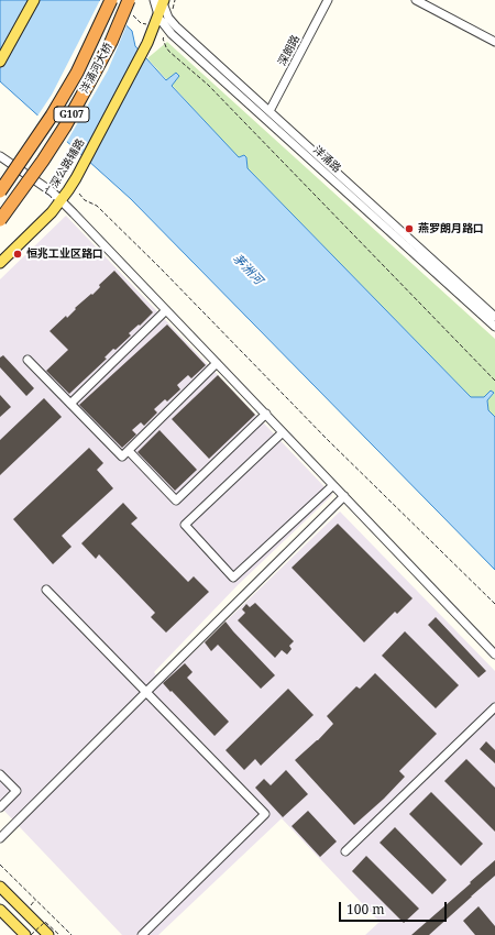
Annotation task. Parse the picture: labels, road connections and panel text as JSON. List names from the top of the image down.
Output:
{
  "streets": {
    "highway": ["洋涌河大桥", "G107"],
    "main road": ["广深公路辅路"],
    "street": ["深朗路", "洋涌路"]
  },
  "crossings": [
    ["深朗路", "洋涌路"],
    ["洋涌路", "广深公路辅路"]
  ],
  "water": ["茅洲河"],
  "places": ["燕罗朗月路口", "恒兆工业区路口"],
  "scale_bar": "100 m"
}
